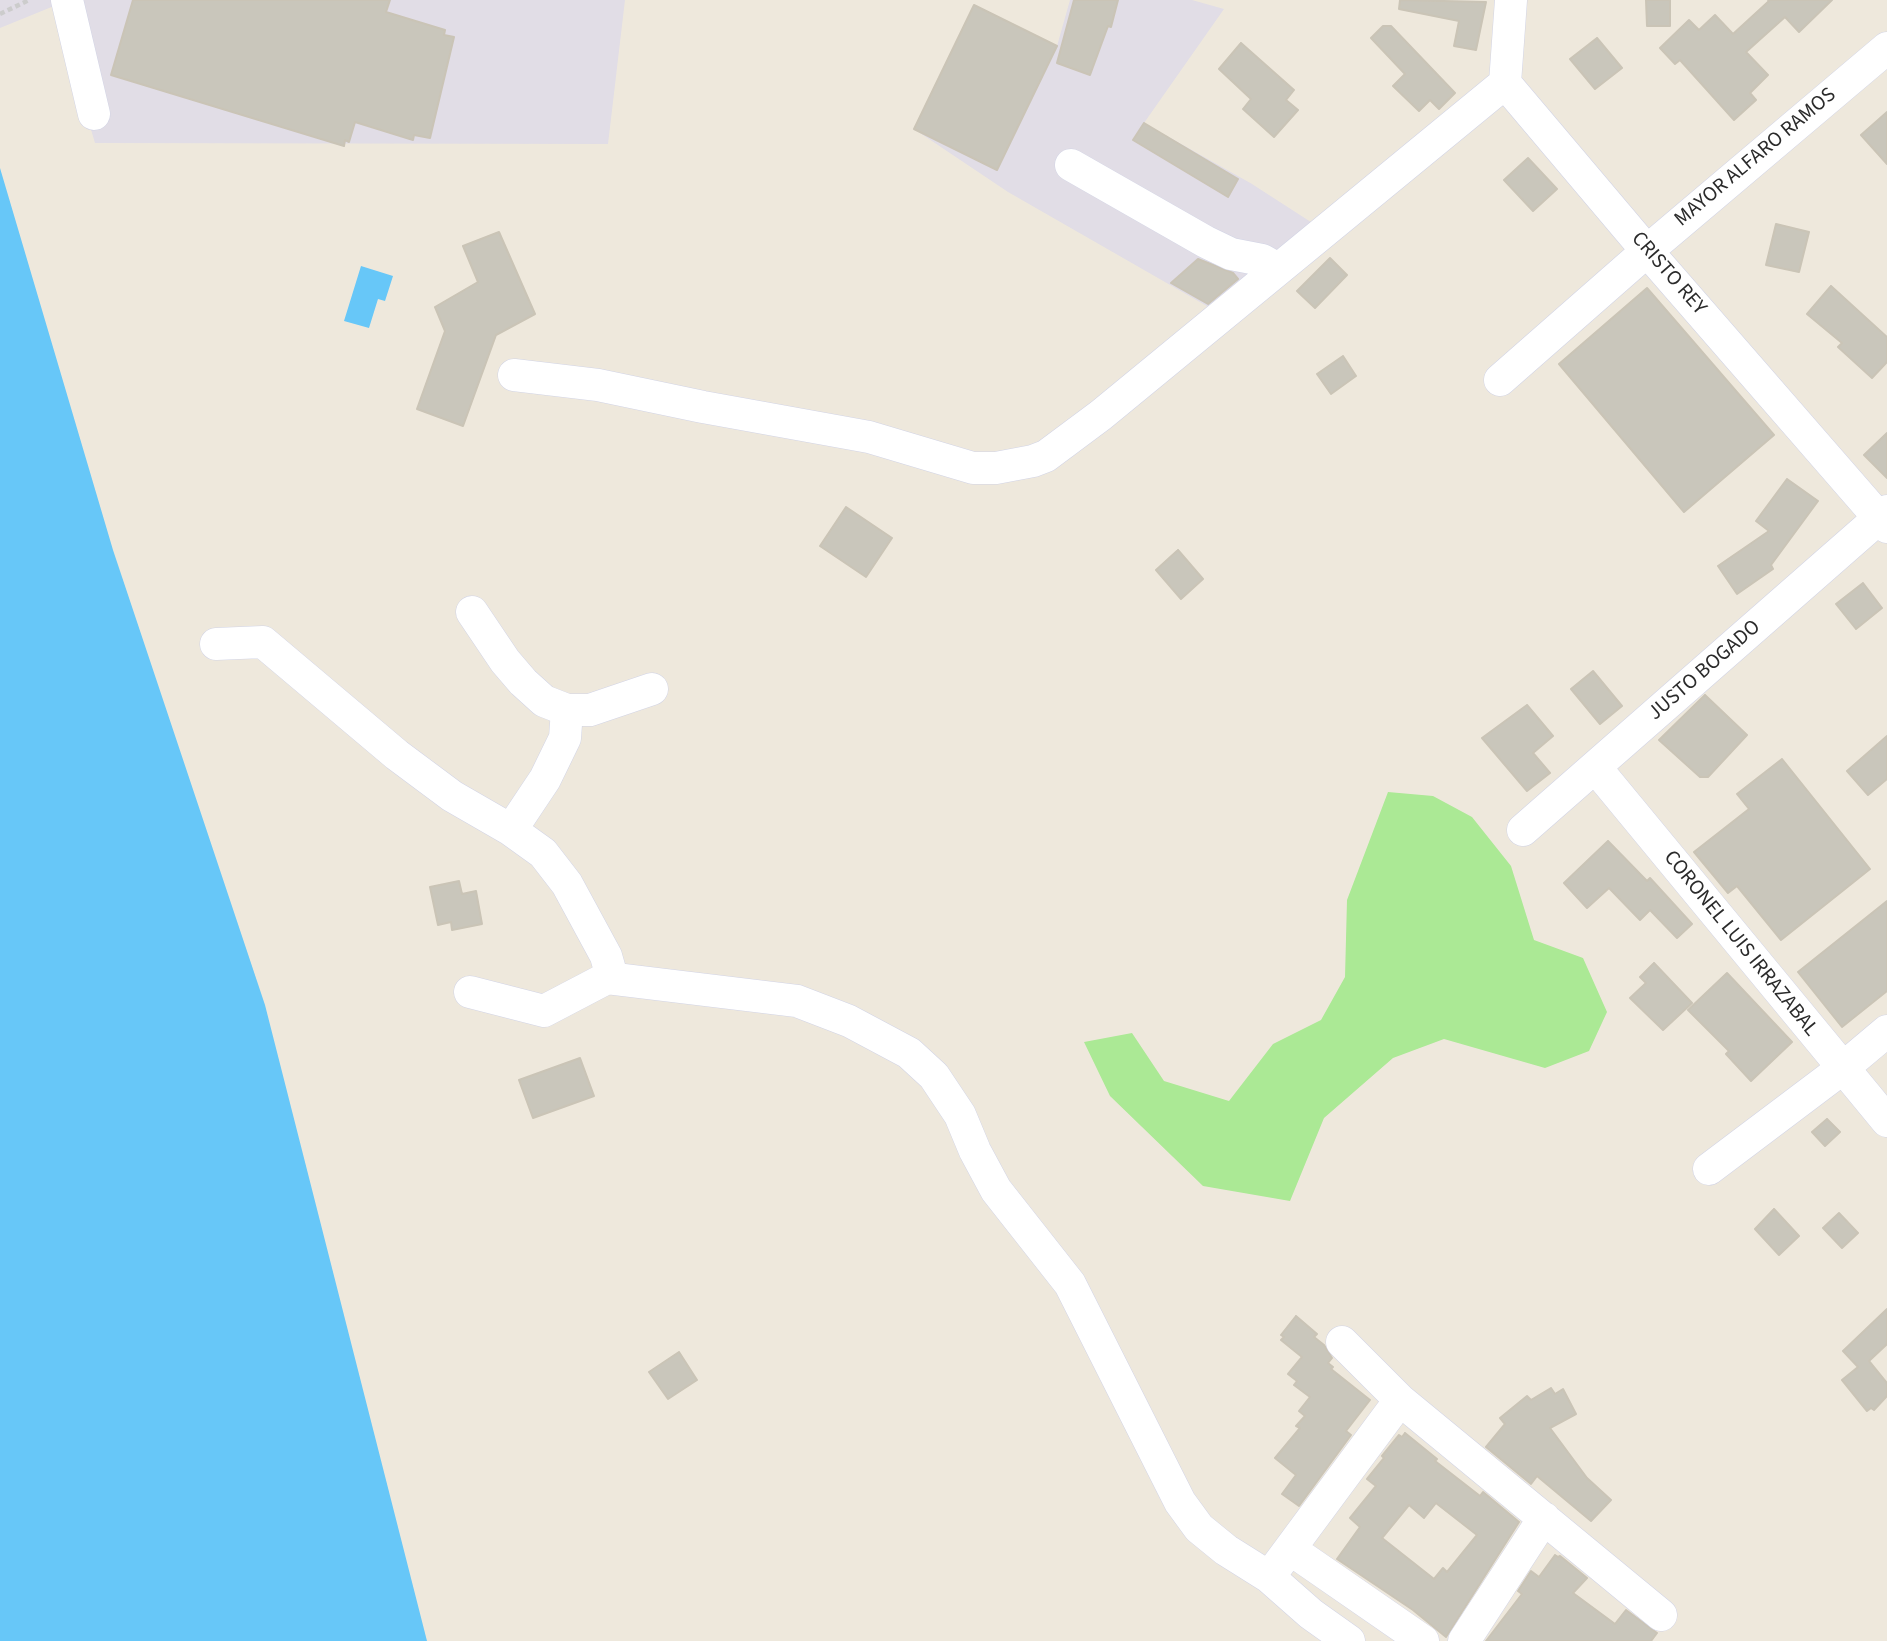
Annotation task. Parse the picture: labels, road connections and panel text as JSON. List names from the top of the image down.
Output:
{
  "streets": {
    "street": [
      "MAYOR ALFARO RAMOS",
      "CRISTO REY",
      "JUSTO BOGADO",
      "CORONEL LUIS IRRAZABAL"
    ]
  },
  "crossings": [
    ["MAYOR ALFARO RAMOS", "CRISTO REY"],
    ["CRISTO REY", "JUSTO BOGADO"],
    ["JUSTO BOGADO", "CORONEL LUIS IRRAZABAL"]
  ]
}
